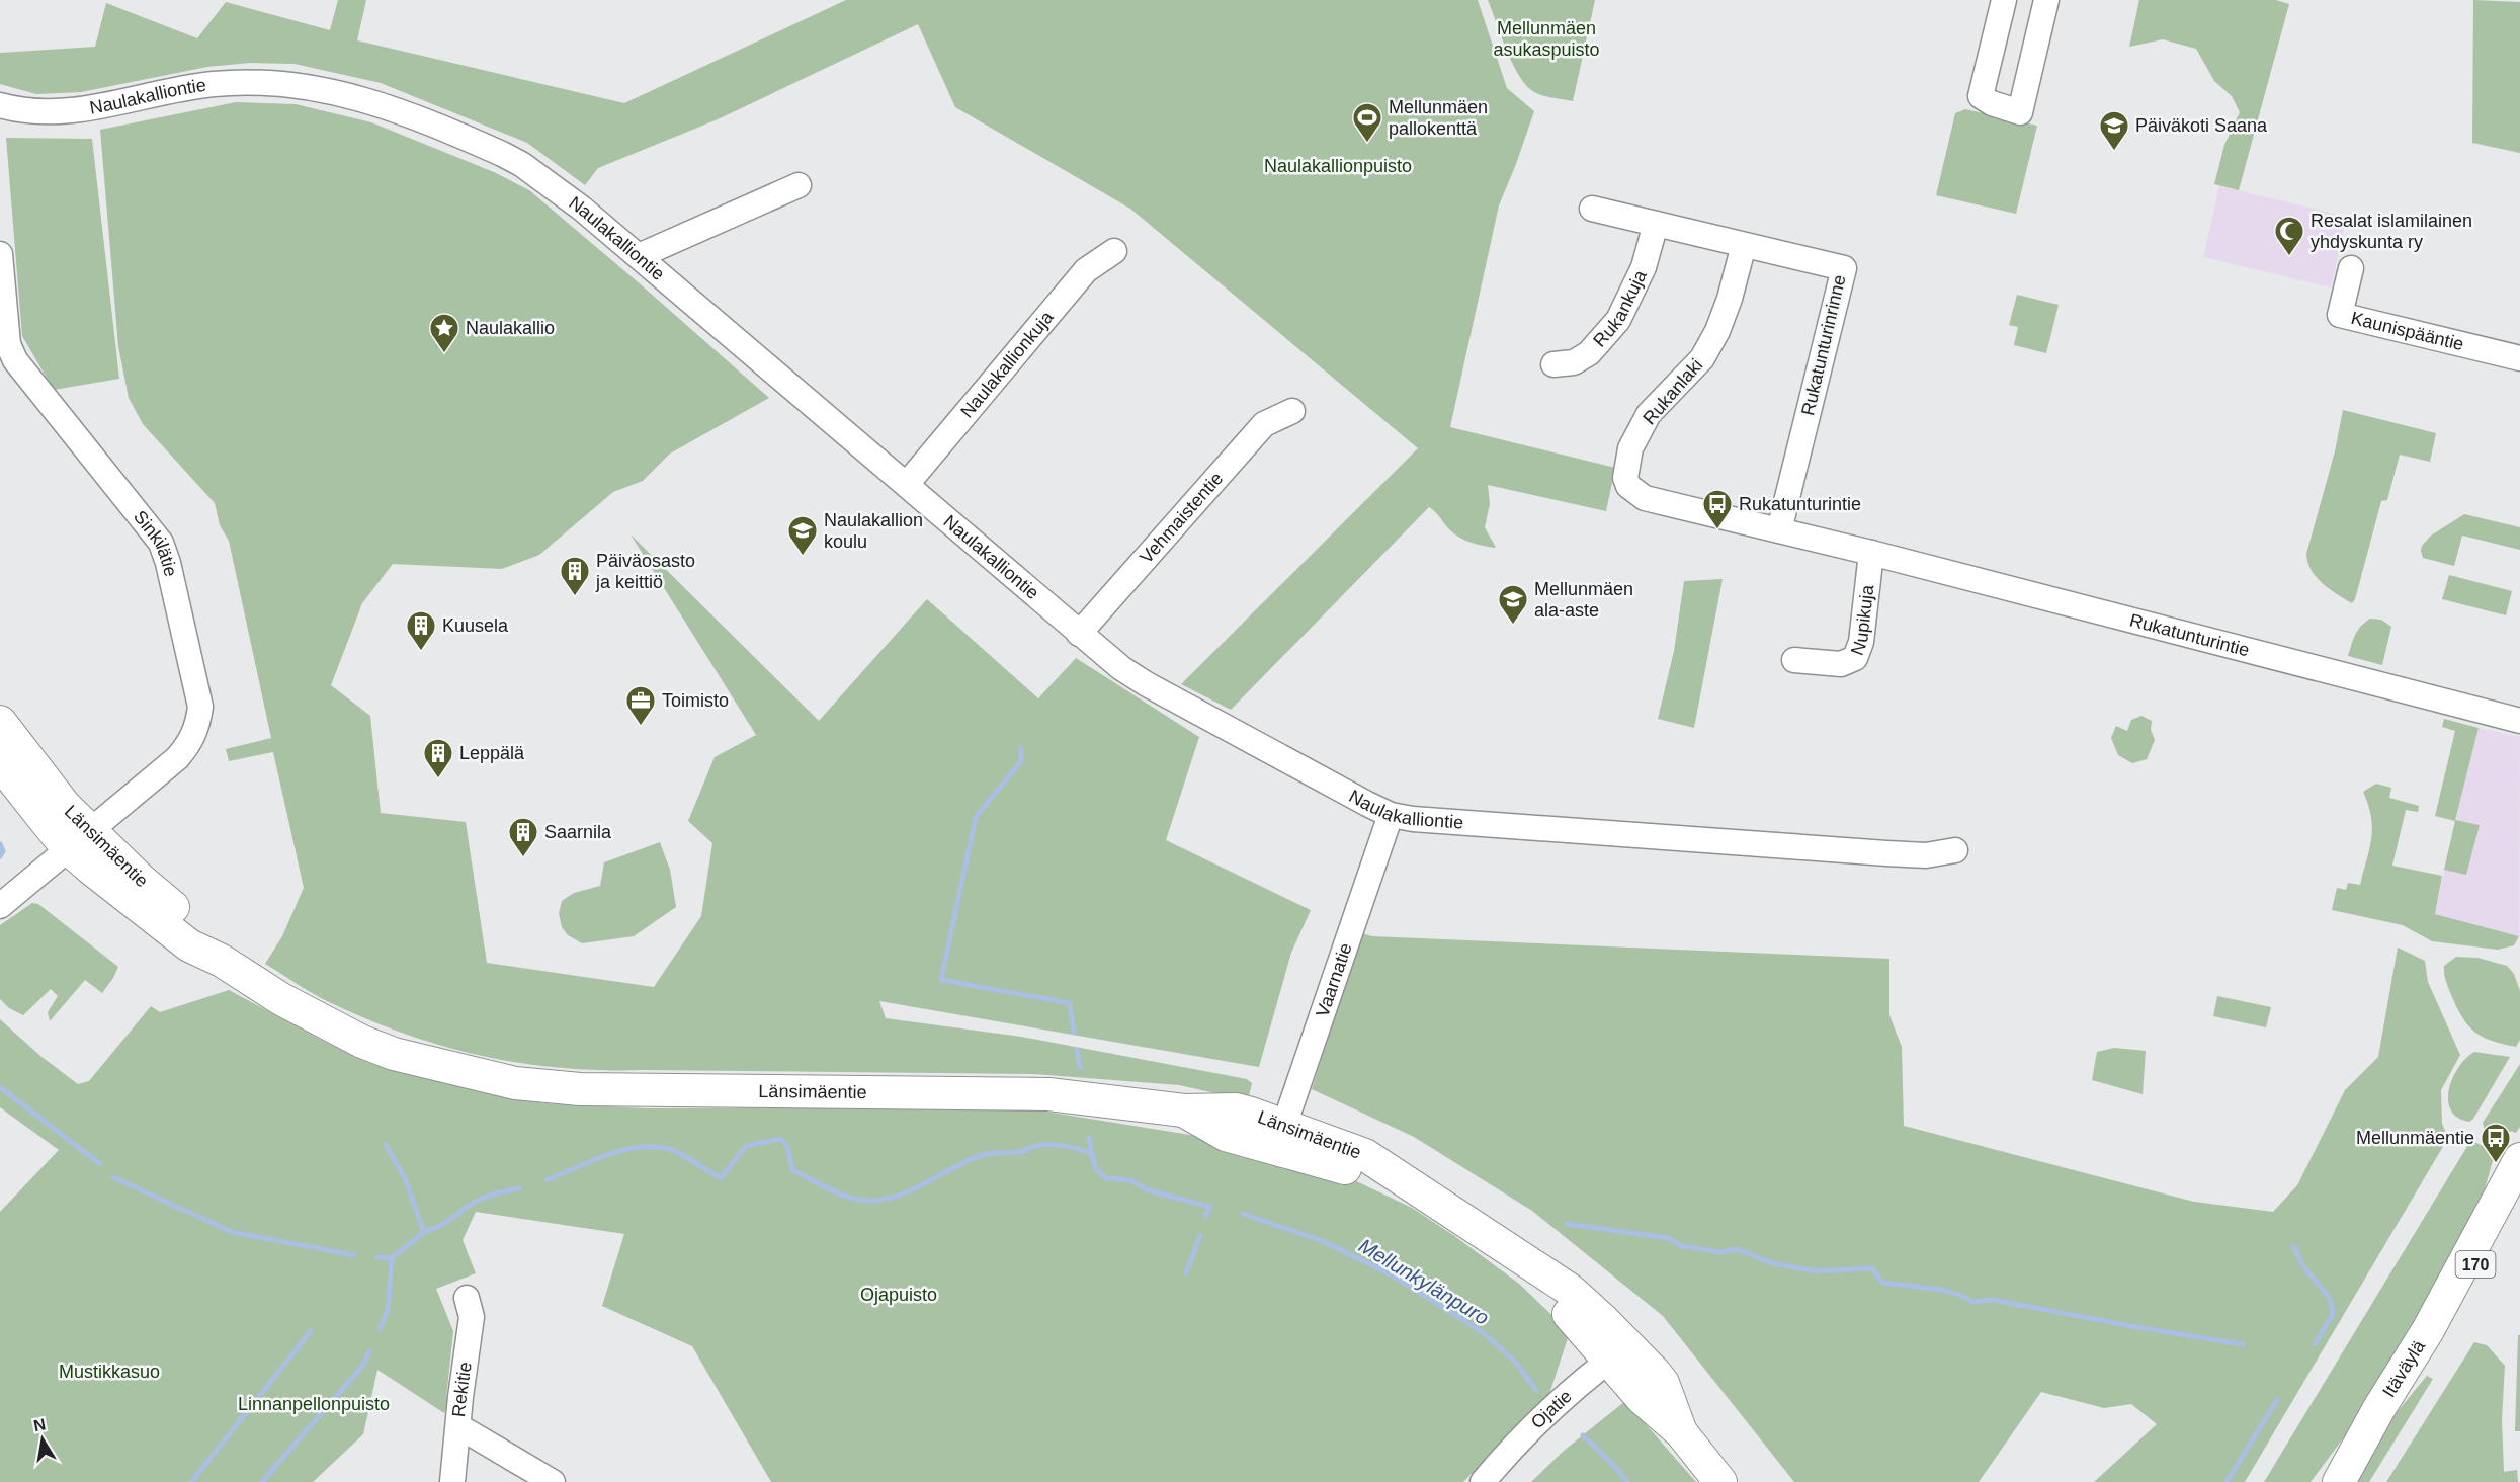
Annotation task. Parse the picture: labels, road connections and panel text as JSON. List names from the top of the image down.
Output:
{
  "streets": {
    "main road": ["Länsimäentie", "170", "Itäväylä"],
    "street": [
      "Naulakalliontie",
      "Rukankuja",
      "Kaunispääntie",
      "Rukatunturinrinne",
      "Naulakallionkuja",
      "Rukanlaki",
      "Vehmaistentie",
      "Sinkilätie",
      "Nupikuja",
      "Rukatunturintie",
      "Vaarnatie",
      "Rekitie",
      "Ojatie"
    ]
  },
  "crossings": [
    ["Naulakalliontie", "Naulakallionkuja"],
    ["Naulakalliontie", "Vehmaistentie"],
    ["Naulakalliontie", "Vaarnatie"],
    ["Rukankuja", "Rukatunturinrinne"],
    ["Rukatunturinrinne", "Rukanlaki"],
    ["Rukatunturinrinne", "Rukatunturintie"],
    ["Rukanlaki", "Rukatunturintie"],
    ["Sinkilätie", "Länsimäentie"],
    ["Nupikuja", "Rukatunturintie"],
    ["Länsimäentie", "Vaarnatie"],
    ["Länsimäentie", "Ojatie"]
  ],
  "water": ["Mellunkylänpuro"],
  "parks": [
    "Mellunmäen asukaspuisto",
    "Naulakallionpuisto",
    "Ojapuisto",
    "Mustikkasuo",
    "Linnanpellonpuisto"
  ],
  "places": {
    "sports": ["Mellunmäen pallokenttä"],
    "school or university": ["Päiväkoti Saana", "Naulakallion koulu", "Mellunmäen ala-aste"],
    "mosque": ["Resalat islamilainen yhdyskunta ry"],
    "place": ["Naulakallio"],
    "bus stop": ["Rukatunturintie", "Mellunmäentie"],
    "building": [
      "Päiväosasto ja keittiö",
      "Kuusela",
      "Leppälä",
      "Saarnila"
    ],
    "office": ["Toimisto"]
  },
  "north": "top"
}
